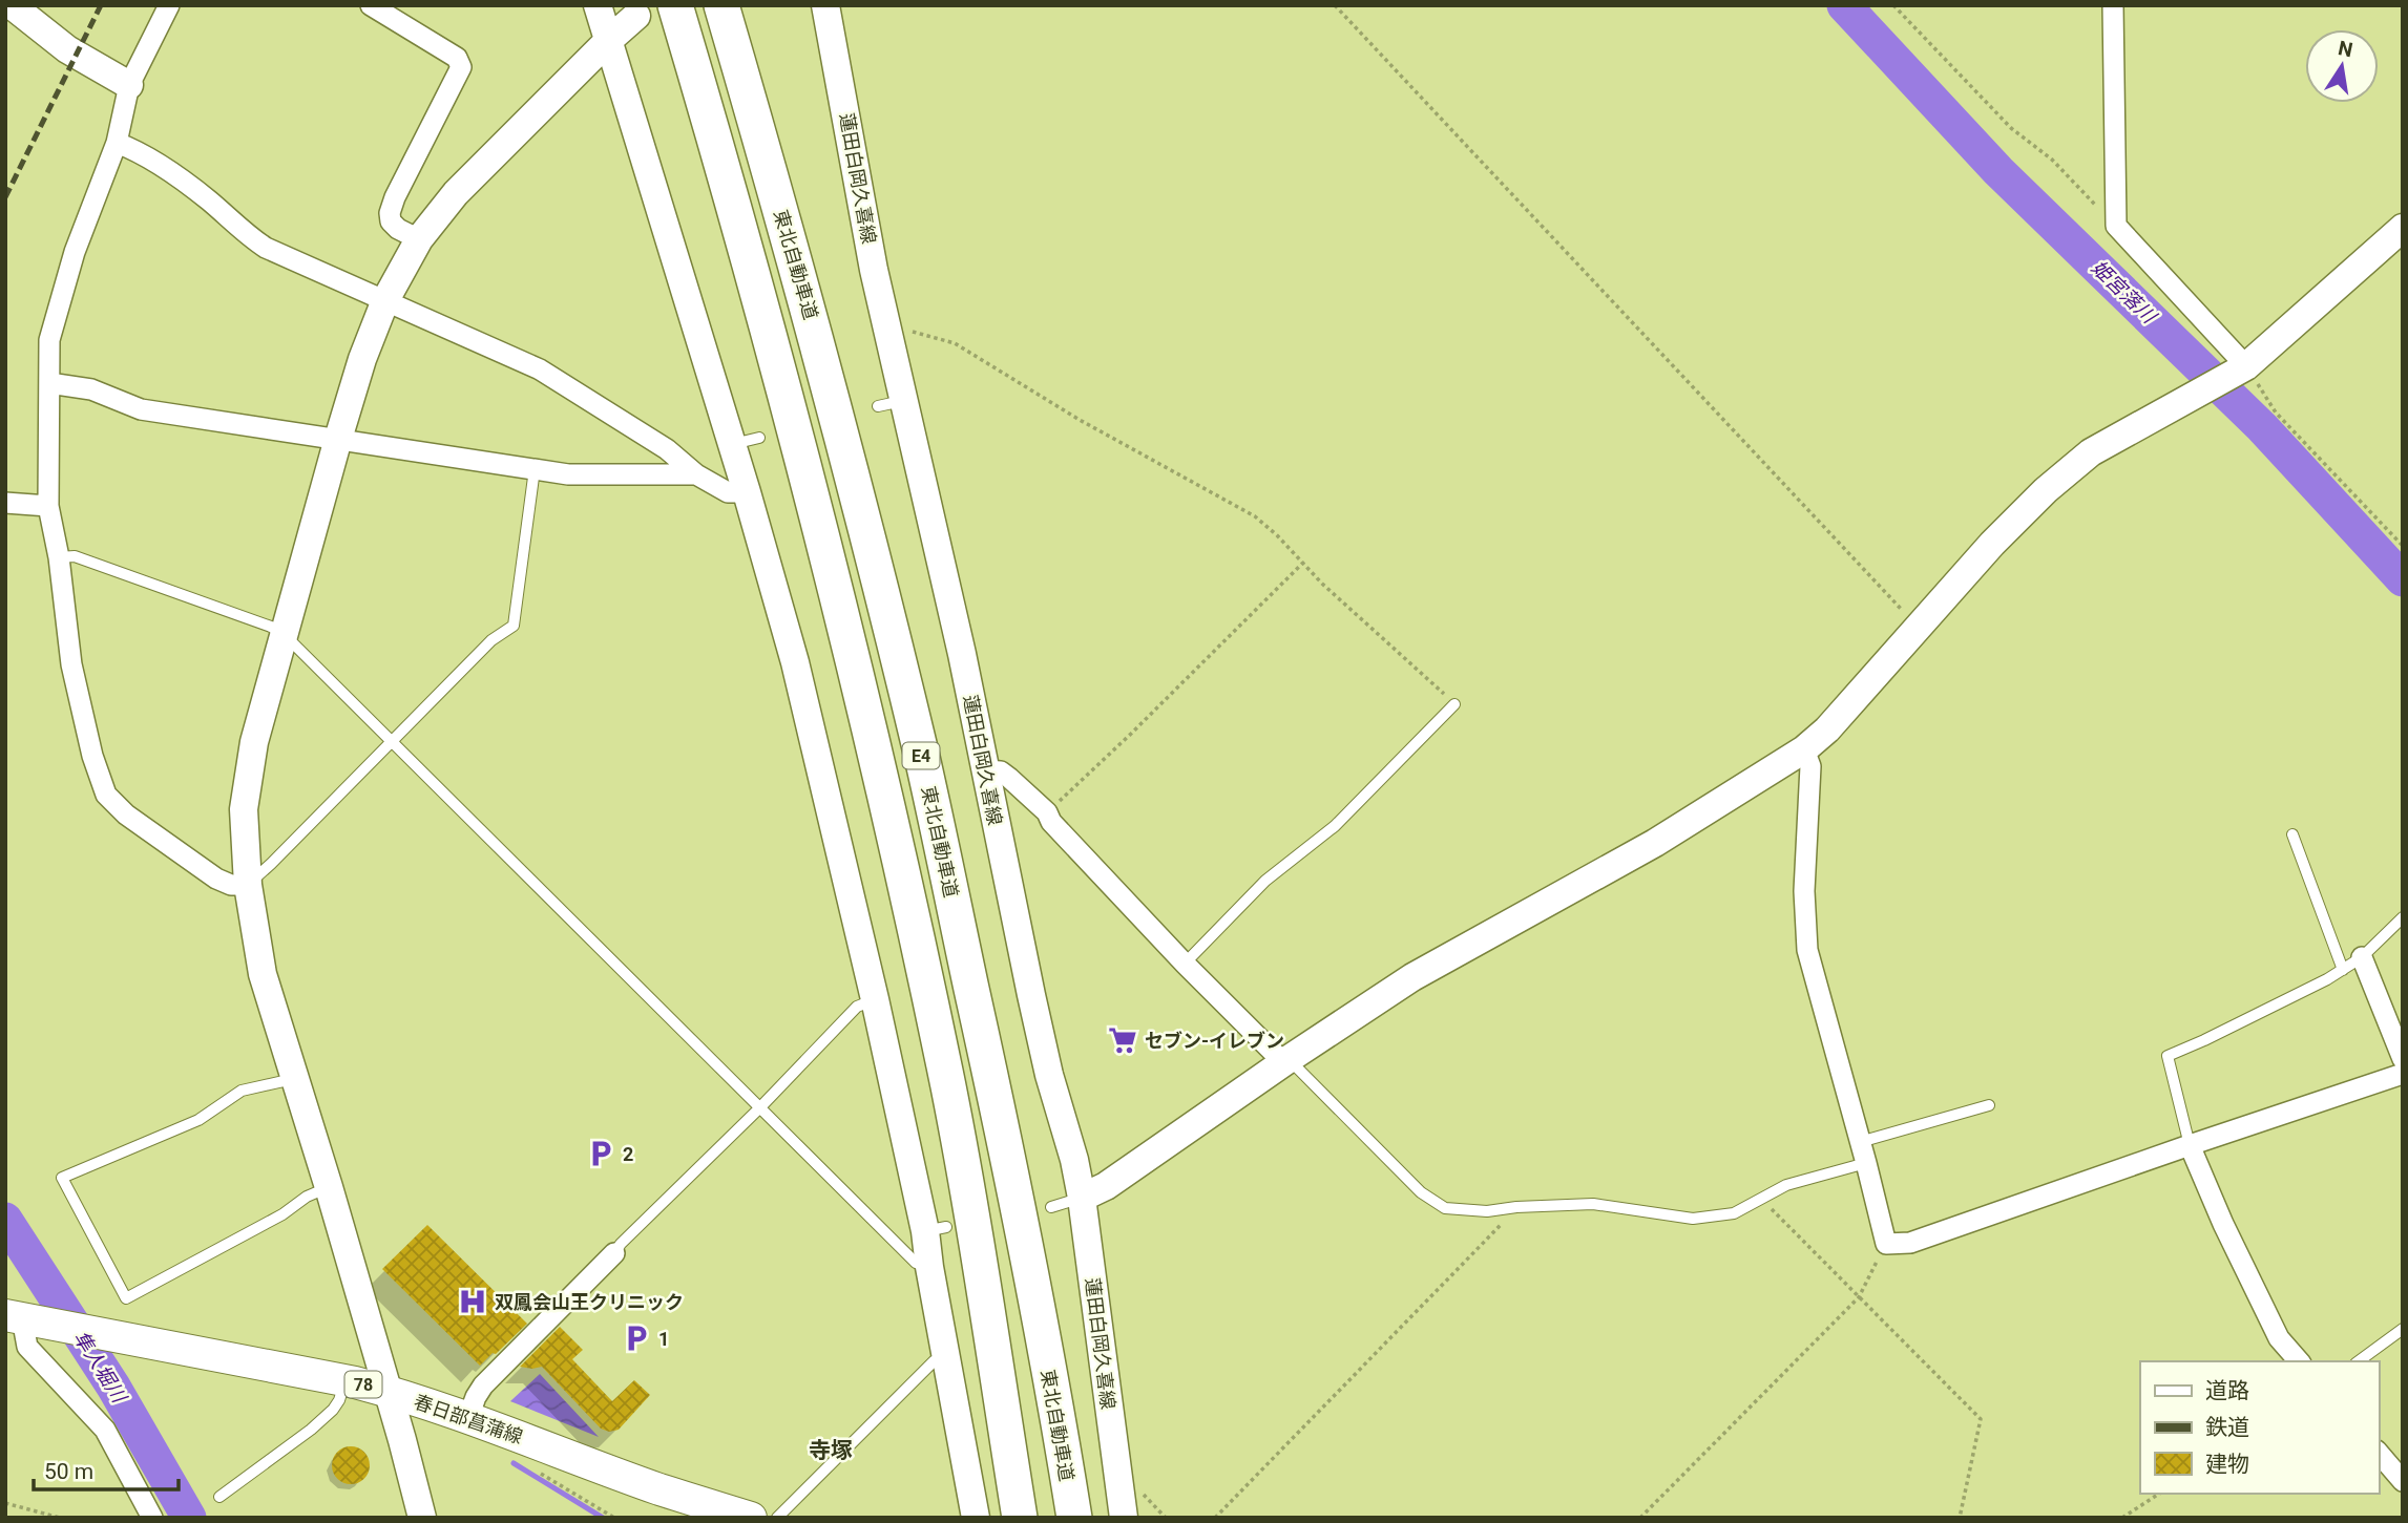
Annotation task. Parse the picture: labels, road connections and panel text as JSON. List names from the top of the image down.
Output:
{
  "streets": {
    "highway": ["東北自動車道", "E4"],
    "main road": ["78", "春日部菖蒲線"],
    "street": ["蓮田白岡久喜線"]
  },
  "districts": ["寺塚"],
  "water": ["姫宮落川", "隼人堀川"],
  "places": {
    "supermarket": ["セブン-イレブン"],
    "parking": ["2", "1"],
    "hospital": ["双鳳会山王クリニック"]
  },
  "legend": ["道路", "鉄道", "建物"],
  "scale_bar": "50 m",
  "north": "top"
}
